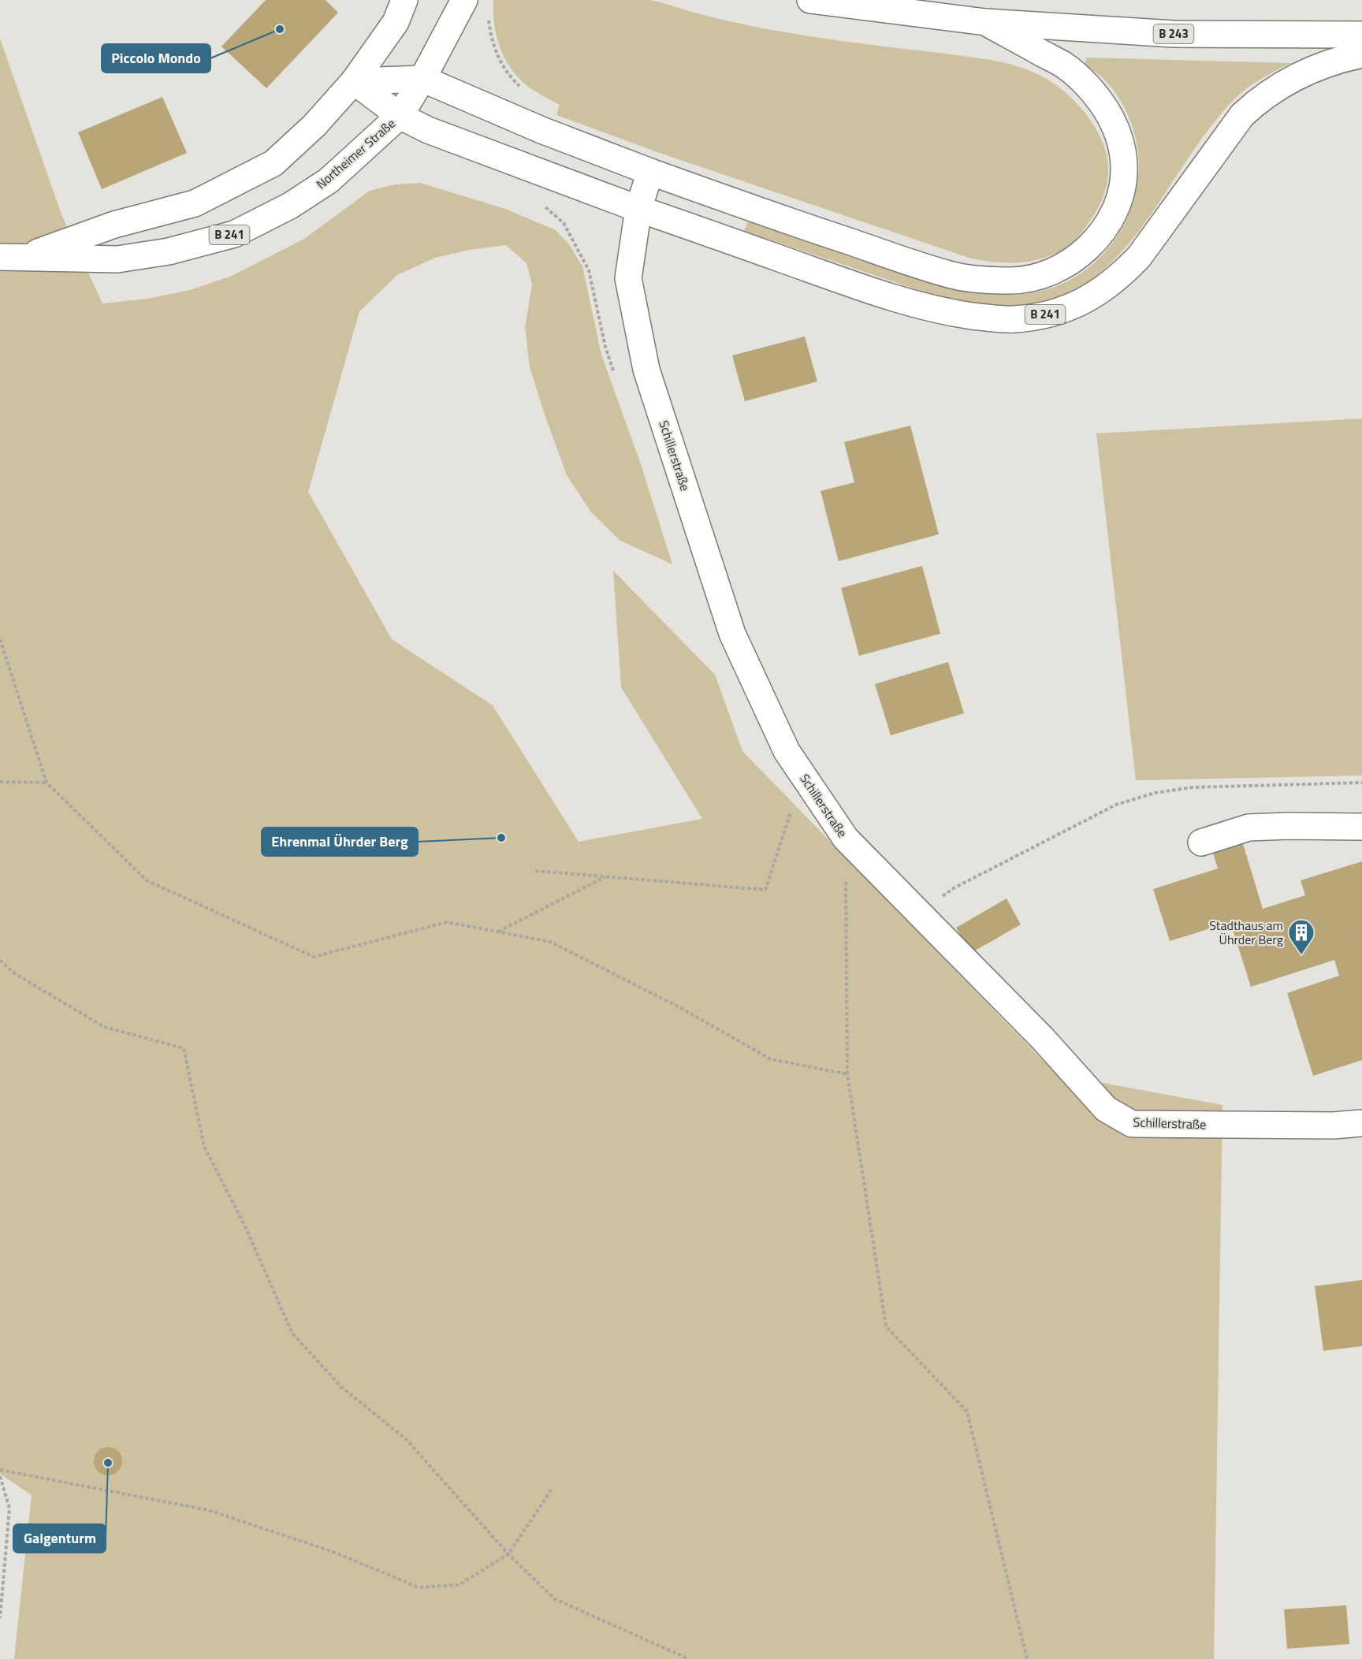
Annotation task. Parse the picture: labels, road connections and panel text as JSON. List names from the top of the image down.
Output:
{
  "streets": {
    "main road": [
      "B 243",
      "Northeimer Straße",
      "B 241",
      "Schillerstraße"
    ]
  },
  "crossings": [
    ["Northeimer Straße", "B 241"],
    ["B 241", "Schillerstraße"]
  ],
  "places": {
    "other": ["Piccolo Mondo", "Ehrenmal Ührder Berg", "Galgenturm"],
    "building": ["Stadthaus am Ührder Berg"]
  }
}
